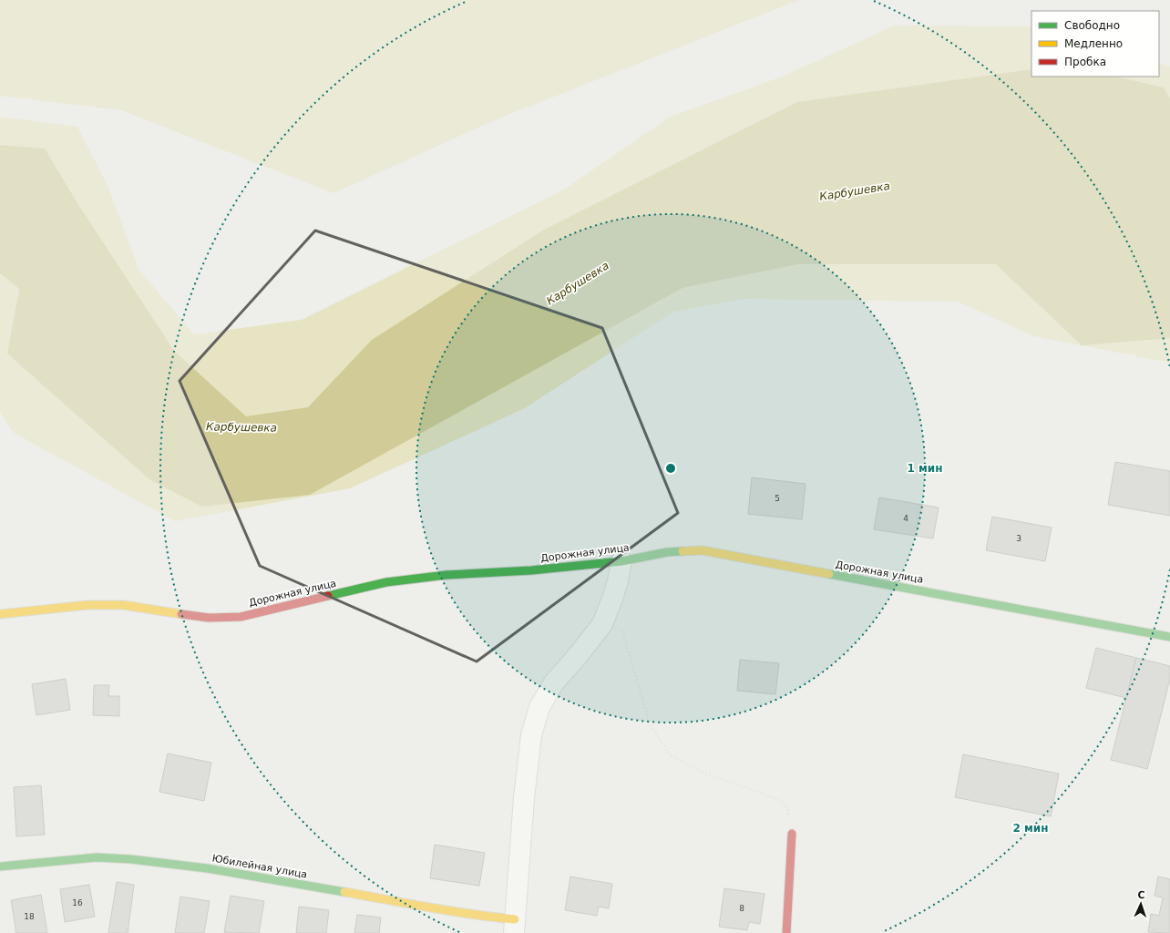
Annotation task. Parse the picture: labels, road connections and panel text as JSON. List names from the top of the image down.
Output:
{
  "streets": {
    "street": ["Дорожная улица", "Юбилейная улица"]
  },
  "water": ["Карбушевка"],
  "house_numbers": [
    "5",
    "4",
    "3",
    "16",
    "8",
    "18"
  ],
  "legend": ["Свободно", "Медленно", "Пробка"],
  "north": "top",
  "rings": ["1 мин", "2 мин"]
}
